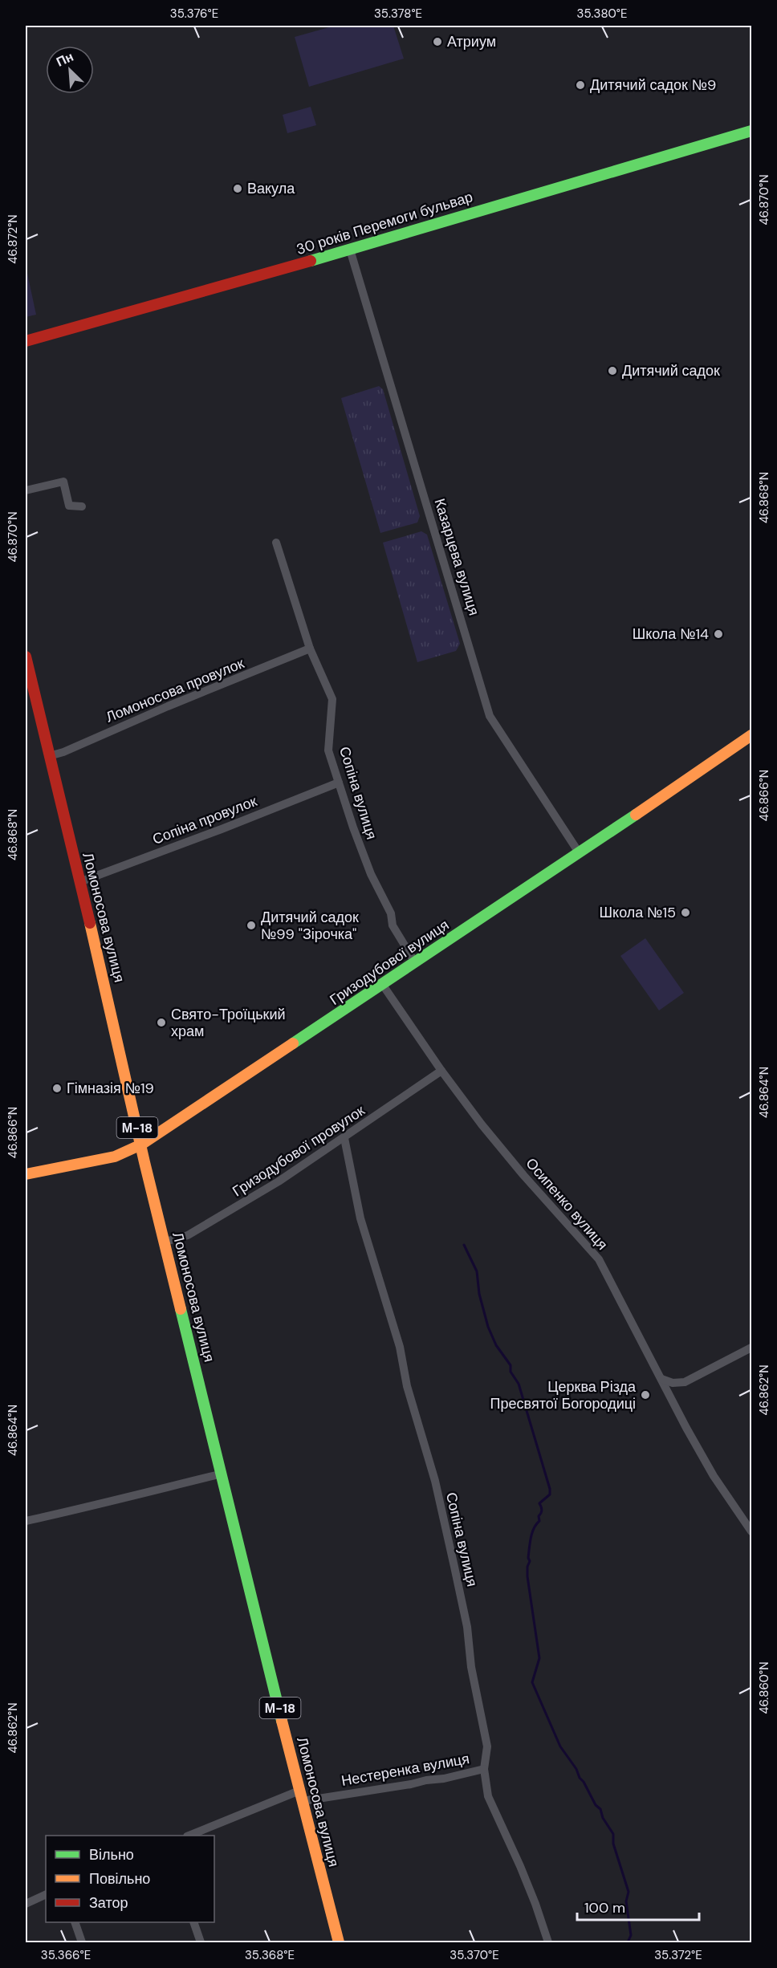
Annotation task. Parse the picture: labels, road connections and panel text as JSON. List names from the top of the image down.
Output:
{
  "streets": {
    "main road": [
      "30 років Перемоги бульвар",
      "Ломоносова вулиця",
      "Гризодубової вулиця",
      "М-18"
    ],
    "street": [
      "Казарцева вулиця",
      "Ломоносова провулок",
      "Сопіна вулиця",
      "Сопіна провулок",
      "Гризодубової провулок",
      "Осипенко вулиця",
      "Нестеренка вулиця"
    ]
  },
  "crossings": [
    ["30 років Перемоги бульвар", "Казарцева вулиця"],
    ["Казарцева вулиця", "Гризодубової вулиця"],
    ["Ломоносова провулок", "Сопіна вулиця"],
    ["Ломоносова провулок", "Ломоносова вулиця"],
    ["Сопіна вулиця", "Сопіна провулок"],
    ["Сопіна вулиця", "Гризодубової вулиця"],
    ["Сопіна вулиця", "Гризодубової провулок"],
    ["Сопіна вулиця", "Нестеренка вулиця"],
    ["Сопіна провулок", "Ломоносова вулиця"],
    ["Ломоносова вулиця", "Гризодубової вулиця"],
    ["Ломоносова вулиця", "Гризодубової провулок"],
    ["Ломоносова вулиця", "Нестеренка вулиця"],
    ["Гризодубової вулиця", "Осипенко вулиця"],
    ["Гризодубової провулок", "Осипенко вулиця"]
  ],
  "places": [
    "Атриум",
    "Дитячий садок №9",
    "Вакула",
    "Дитячий садок",
    "Школа №14",
    "Школа №15",
    "Дитячий садок №99 \"Зірочка\"",
    "Свято-Троїцький храм",
    "Гімназія №19",
    "Церква Різда Пресвятої Богородиці"
  ],
  "legend": ["Вільно", "Повільно", "Затор"],
  "scale_bar": "100 m",
  "north": "top left",
  "coordinates": [
    "35.376°E",
    "35.378°E",
    "35.380°E",
    "46.870°N",
    "46.872°N",
    "46.868°N",
    "46.866°N",
    "46.864°N",
    "46.862°N",
    "46.860°N",
    "35.366°E",
    "35.368°E",
    "35.370°E",
    "35.372°E"
  ]
}
